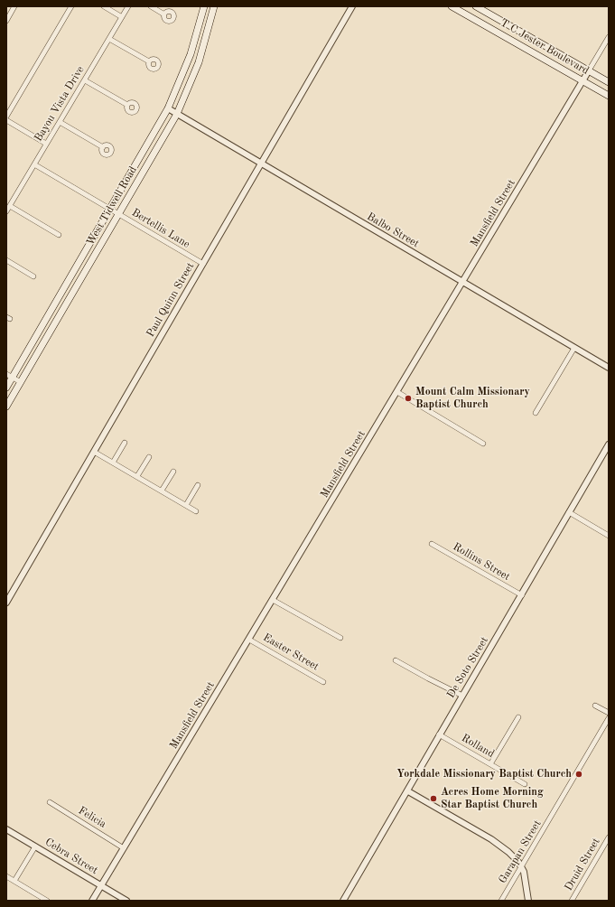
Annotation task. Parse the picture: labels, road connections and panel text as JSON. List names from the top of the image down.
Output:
{
  "streets": {
    "main road": ["T C Jester Boulevard", "West Tidwell Road"],
    "street": [
      "Bayou Vista Drive",
      "Mansfield Street",
      "Bertellis Lane",
      "Balbo Street",
      "Paul Quinn Street",
      "Rollins Street",
      "Easter Street",
      "De Soto Street",
      "Rolland",
      "Felicia",
      "Garapan Street",
      "Cebra Street",
      "Druid Street"
    ]
  },
  "crossings": [
    ["T C Jester Boulevard", "Mansfield Street"],
    ["Bayou Vista Drive", "Bertellis Lane"],
    ["West Tidwell Road", "Bertellis Lane"],
    ["West Tidwell Road", "Balbo Street"],
    ["Mansfield Street", "Balbo Street"],
    ["Mansfield Street", "Easter Street"],
    ["Mansfield Street", "Felicia"],
    ["Mansfield Street", "Cebra Street"],
    ["Bertellis Lane", "Paul Quinn Street"],
    ["Balbo Street", "Paul Quinn Street"],
    ["Rollins Street", "De Soto Street"],
    ["De Soto Street", "Rolland"]
  ],
  "places": ["Mount Calm Missionary Baptist Church", "Yorkdale Missionary Baptist Church", "Acres Home Morning Star Baptist Church"]
}
